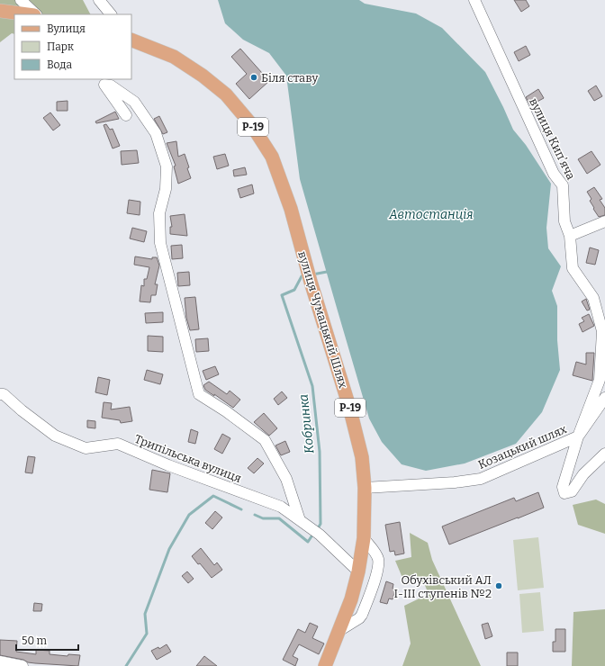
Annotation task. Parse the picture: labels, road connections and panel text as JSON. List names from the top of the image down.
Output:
{
  "streets": {
    "main road": ["Р-19", "вулиця Чумацький Шлях"],
    "street": ["вулиця Кипʼяча", "Козацький шлях", "Трипільська вулиця"]
  },
  "crossings": [
    ["вулиця Кипʼяча", "Козацький шлях"],
    ["вулиця Чумацький Шлях", "Козацький шлях"],
    ["вулиця Чумацький Шлях", "Трипільська вулиця"]
  ],
  "water": ["Автостанція", "Кобринка"],
  "places": ["Біля ставу", "Обухівський АЛ І-ІІІ ступенів №2"],
  "legend": ["Вулиця", "Парк", "Вода"],
  "scale_bar": "50 m"
}
